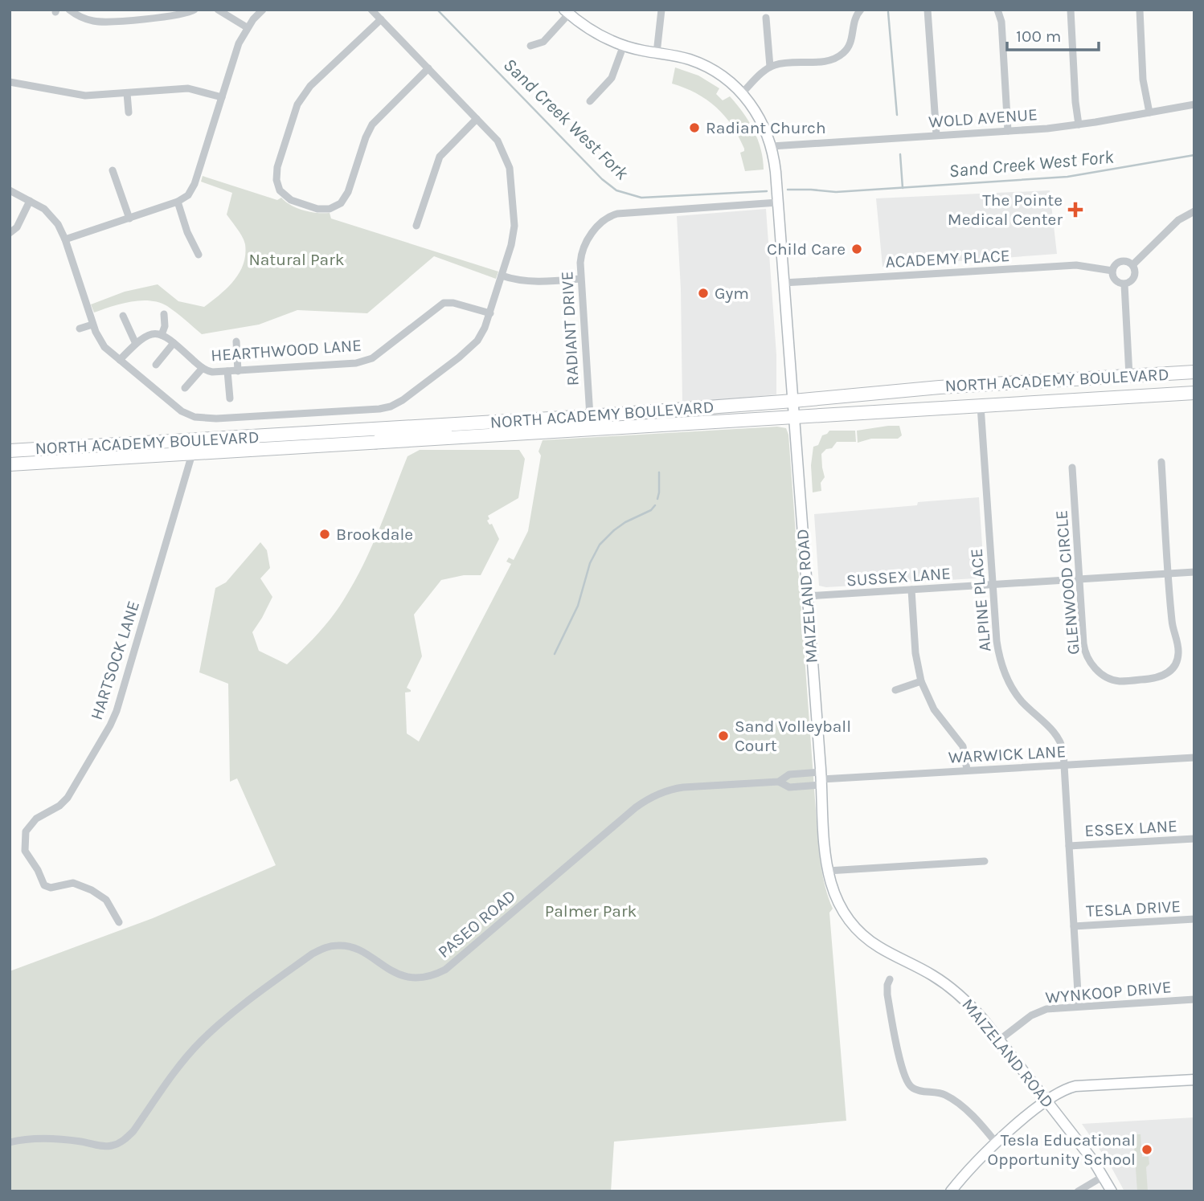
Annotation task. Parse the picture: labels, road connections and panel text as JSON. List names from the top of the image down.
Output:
{
  "streets": {
    "highway": ["NORTH ACADEMY BOULEVARD"],
    "main road": ["MAIZELAND ROAD"],
    "street": [
      "WOLD AVENUE",
      "ACADEMY PLACE",
      "RADIANT DRIVE",
      "HEARTHWOOD LANE",
      "SUSSEX LANE",
      "GLENWOOD CIRCLE",
      "ALPINE PLACE",
      "HARTSOCK LANE",
      "WARWICK LANE",
      "ESSEX LANE",
      "TESLA DRIVE",
      "PASEO ROAD",
      "WYNKOOP DRIVE"
    ]
  },
  "crossings": [
    ["WOLD AVENUE", "MAIZELAND ROAD"],
    ["ACADEMY PLACE", "MAIZELAND ROAD"],
    ["RADIANT DRIVE", "NORTH ACADEMY BOULEVARD"],
    ["RADIANT DRIVE", "MAIZELAND ROAD"],
    ["NORTH ACADEMY BOULEVARD", "MAIZELAND ROAD"],
    ["NORTH ACADEMY BOULEVARD", "ALPINE PLACE"],
    ["NORTH ACADEMY BOULEVARD", "HARTSOCK LANE"],
    ["SUSSEX LANE", "GLENWOOD CIRCLE"],
    ["SUSSEX LANE", "MAIZELAND ROAD"],
    ["SUSSEX LANE", "ALPINE PLACE"],
    ["MAIZELAND ROAD", "WARWICK LANE"],
    ["MAIZELAND ROAD", "PASEO ROAD"],
    ["MAIZELAND ROAD", "WYNKOOP DRIVE"],
    ["ALPINE PLACE", "WARWICK LANE"],
    ["ALPINE PLACE", "ESSEX LANE"],
    ["ALPINE PLACE", "TESLA DRIVE"],
    ["ALPINE PLACE", "WYNKOOP DRIVE"],
    ["WARWICK LANE", "PASEO ROAD"]
  ],
  "water": ["Sand Creek West Fork"],
  "parks": ["Natural Park", "Palmer Park"],
  "places": {
    "other": [
      "Radiant Church",
      "Child Care",
      "Gym",
      "Brookdale",
      "Sand Volleyball Court",
      "Tesla Educational Opportunity School"
    ],
    "health": ["The Pointe Medical Center"]
  },
  "scale_bar": "100 m"
}
